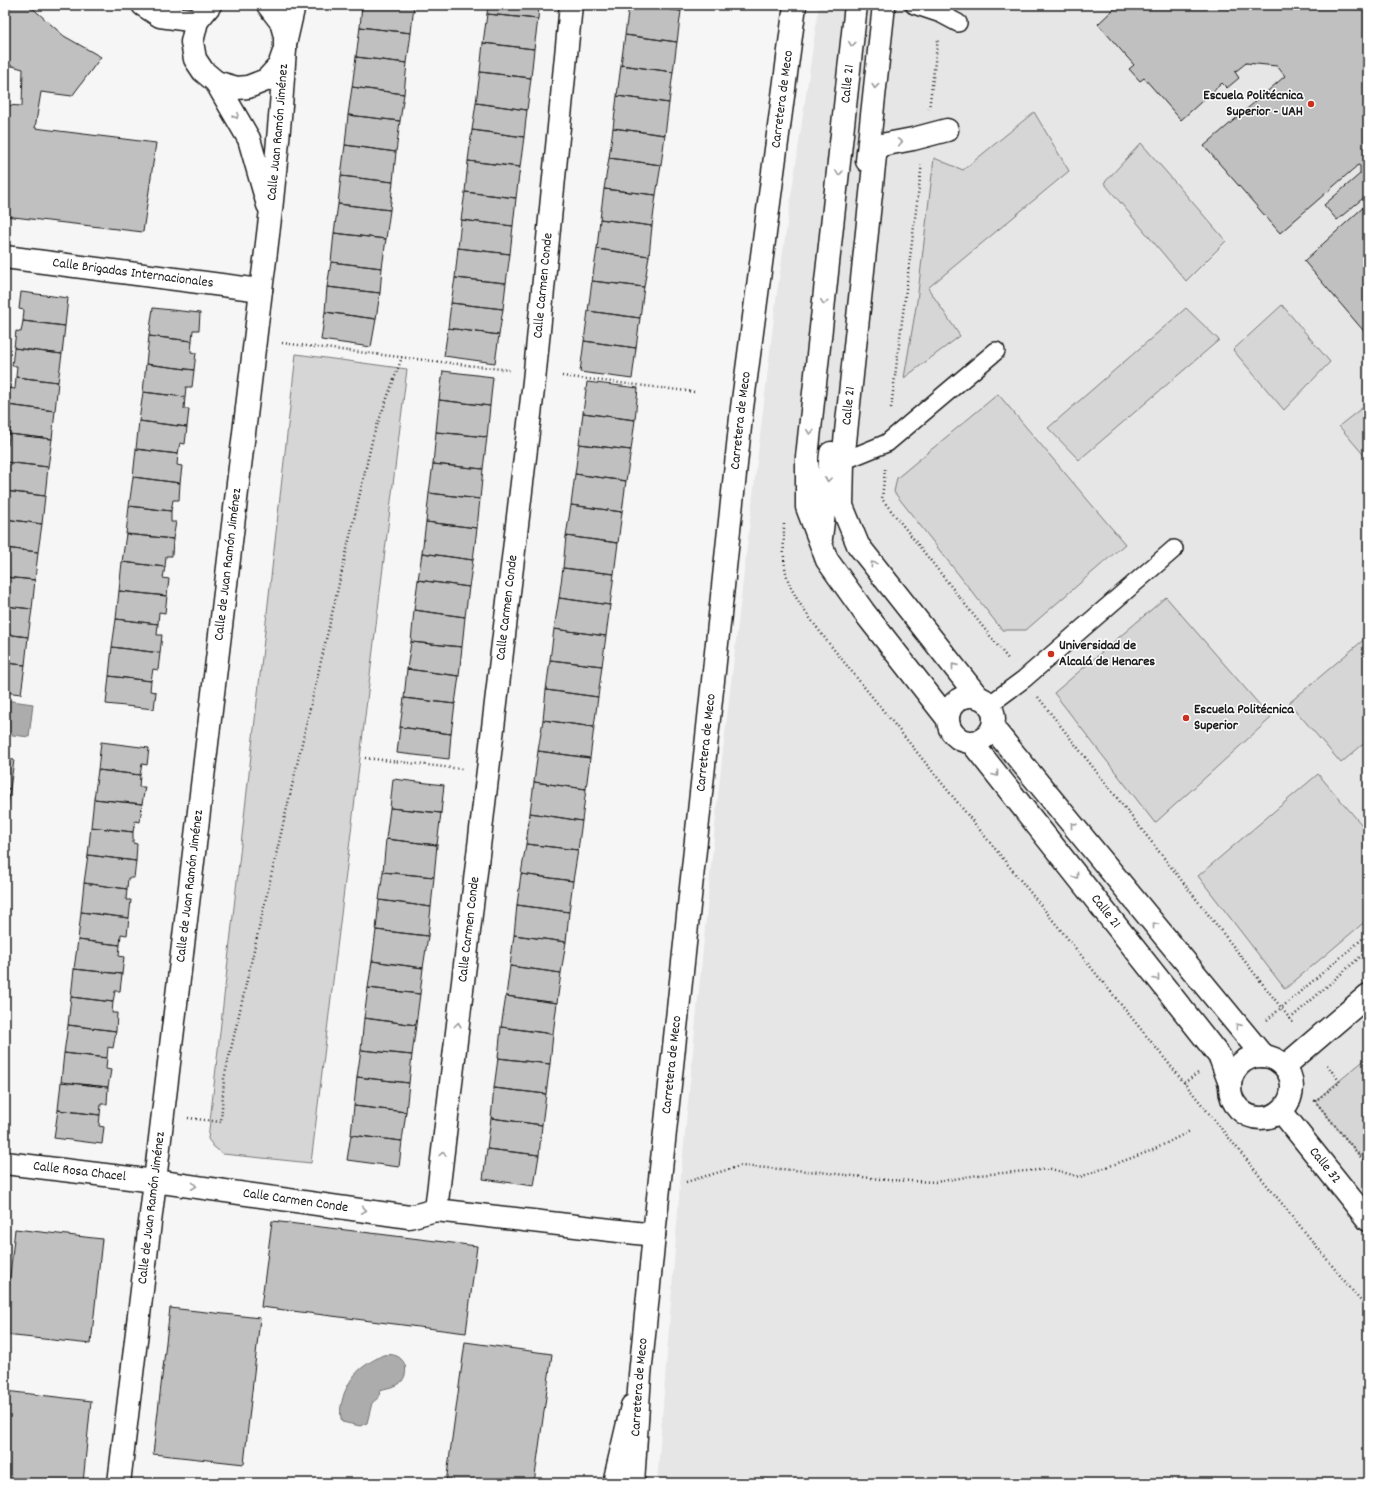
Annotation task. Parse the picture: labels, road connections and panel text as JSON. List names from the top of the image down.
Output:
{
  "streets": {
    "street": [
      "Calle 21",
      "Carretera de Meco",
      "Calle Juan Ramón Jiménez",
      "Calle Brigadas Internacionales",
      "Calle Carmen Conde",
      "Calle de Juan Ramón Jiménez",
      "Calle 32",
      "Calle Rosa Chacel"
    ]
  },
  "crossings": [
    ["Calle 21", "Calle 32"],
    ["Carretera de Meco", "Calle Carmen Conde"],
    ["Calle Juan Ramón Jiménez", "Calle Brigadas Internacionales"],
    ["Calle Juan Ramón Jiménez", "Calle de Juan Ramón Jiménez"],
    ["Calle Brigadas Internacionales", "Calle de Juan Ramón Jiménez"],
    ["Calle Carmen Conde", "Calle de Juan Ramón Jiménez"],
    ["Calle Carmen Conde", "Calle Rosa Chacel"],
    ["Calle de Juan Ramón Jiménez", "Calle Rosa Chacel"]
  ],
  "places": ["Escuela Politécnica Superior - UAH", "Universidad de Alcalá de Henares", "Escuela Politécnica Superior"]
}
